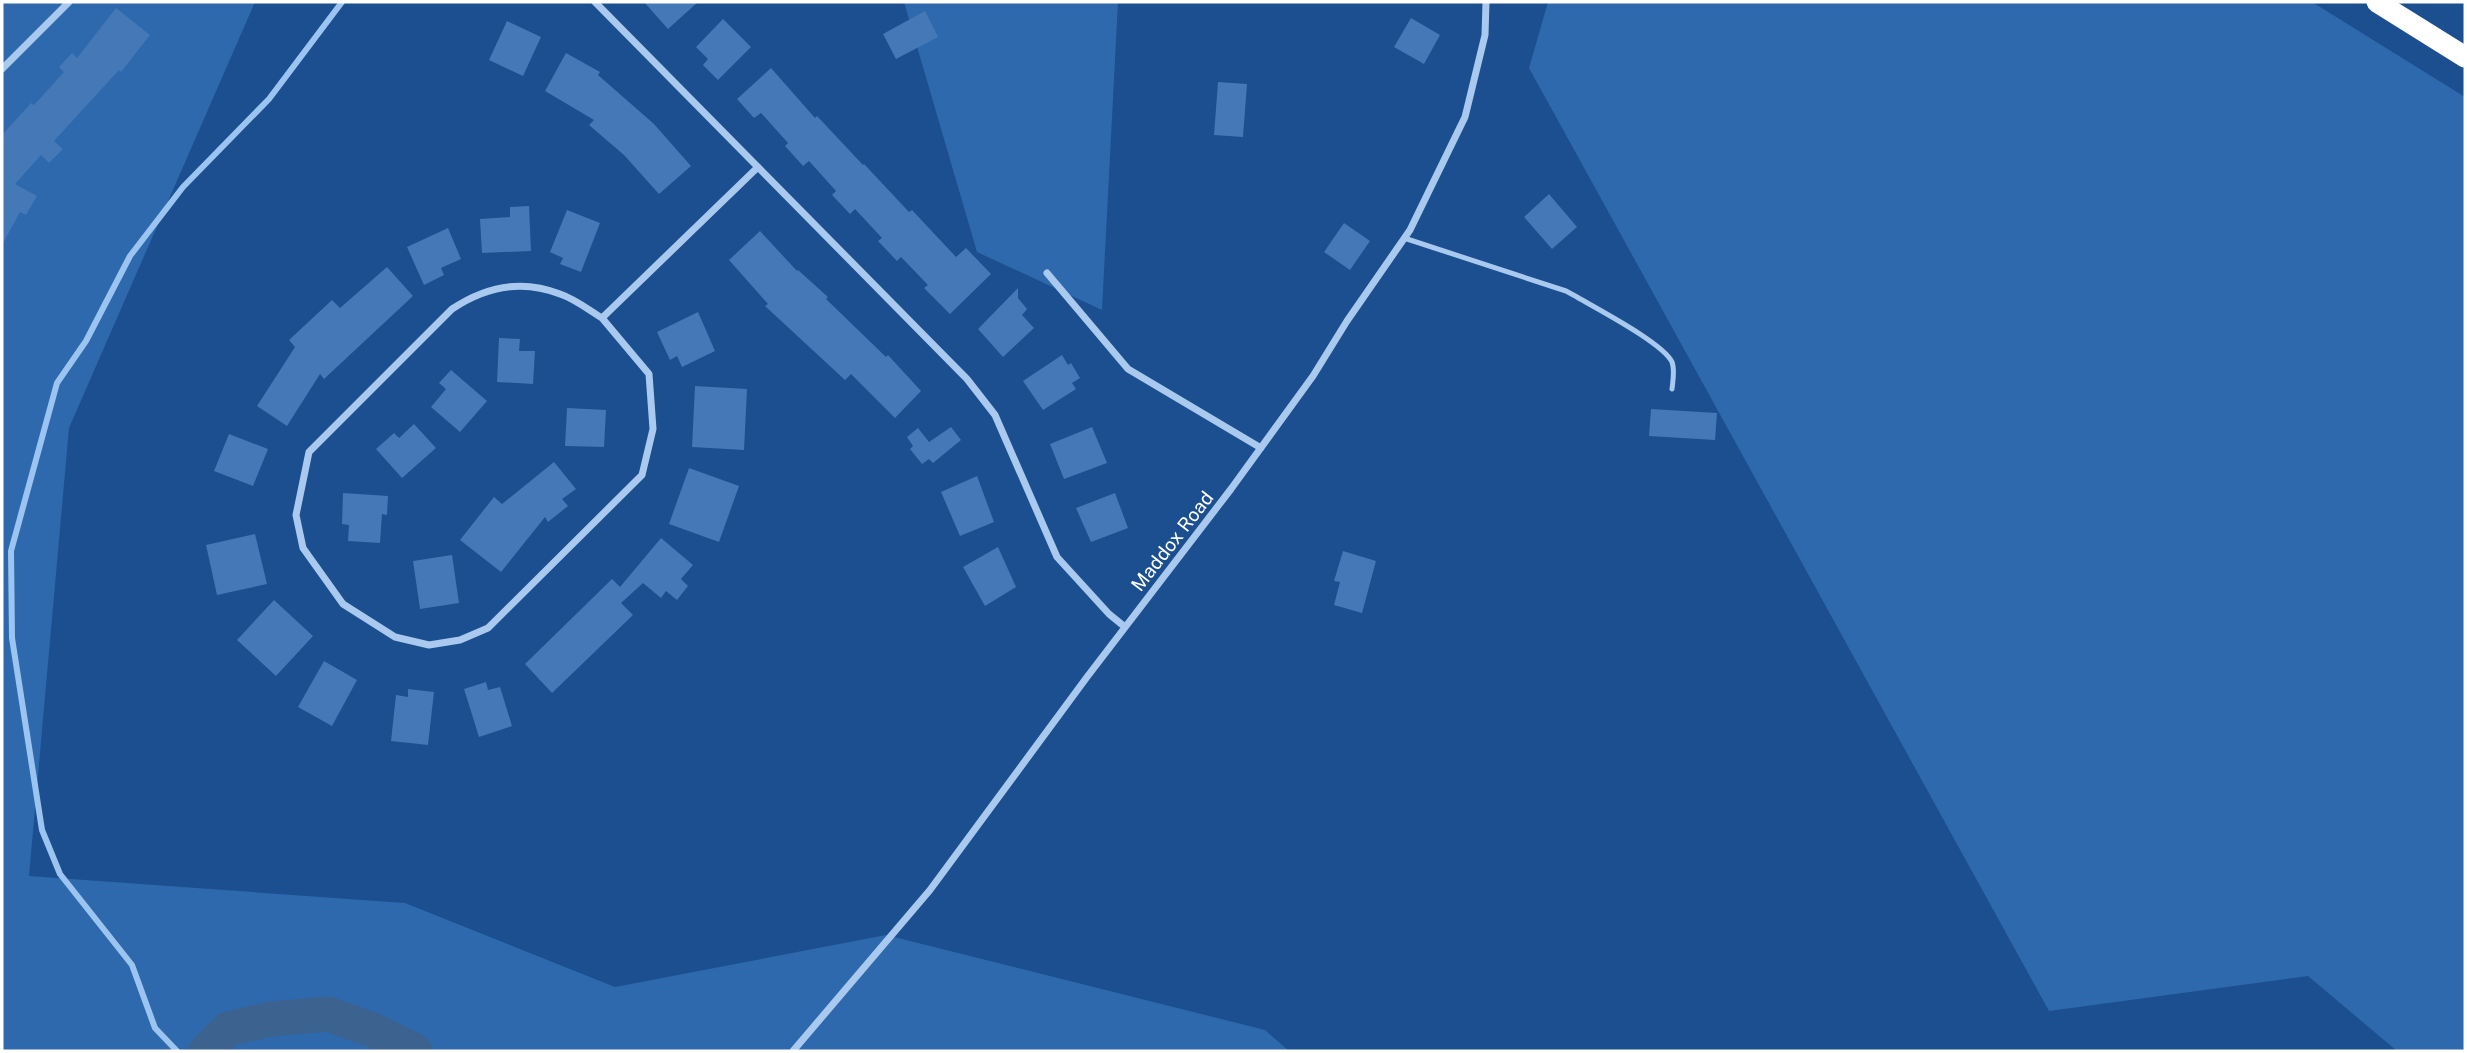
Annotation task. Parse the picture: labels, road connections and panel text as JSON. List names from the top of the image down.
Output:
{
  "streets": {
    "street": ["Maddox Road"]
  }
}
